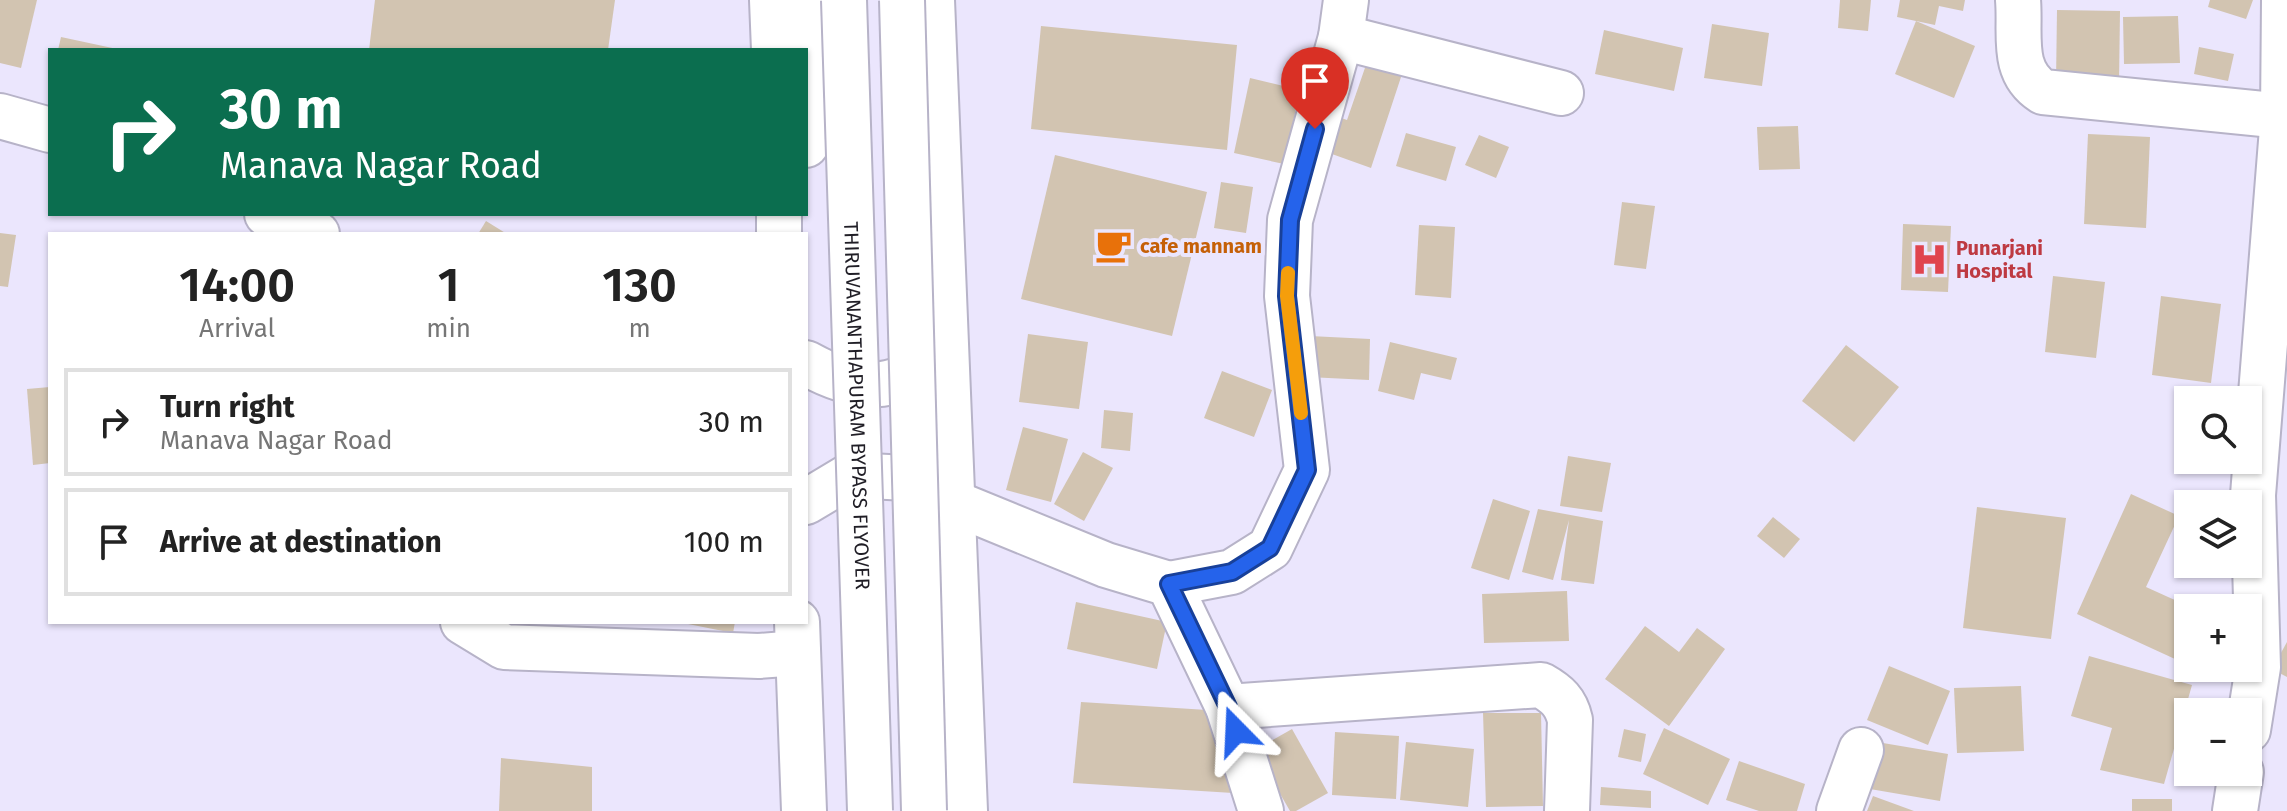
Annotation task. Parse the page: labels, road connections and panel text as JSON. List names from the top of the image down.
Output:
{
  "streets": {
    "main road": ["THIRUVANANTHAPURAM BYPASS FLYOVER"]
  },
  "places": {
    "cafe": ["cafe mannam"],
    "hospital": ["Punarjani Hospital"]
  },
  "page": {
    "turn": ["30 m", "Manava Nagar Road"],
    "eta": [
      "14:00",
      "Arrival",
      "1",
      "min",
      "130",
      "m"
    ],
    "list": [
      {
        "name": "Turn right",
        "note": "Manava Nagar Road",
        "value": "30 m"
      },
      {
        "name": "Arrive at destination",
        "value": "100 m"
      }
    ],
    "map_buttons": ["+", "−"]
  }
}
